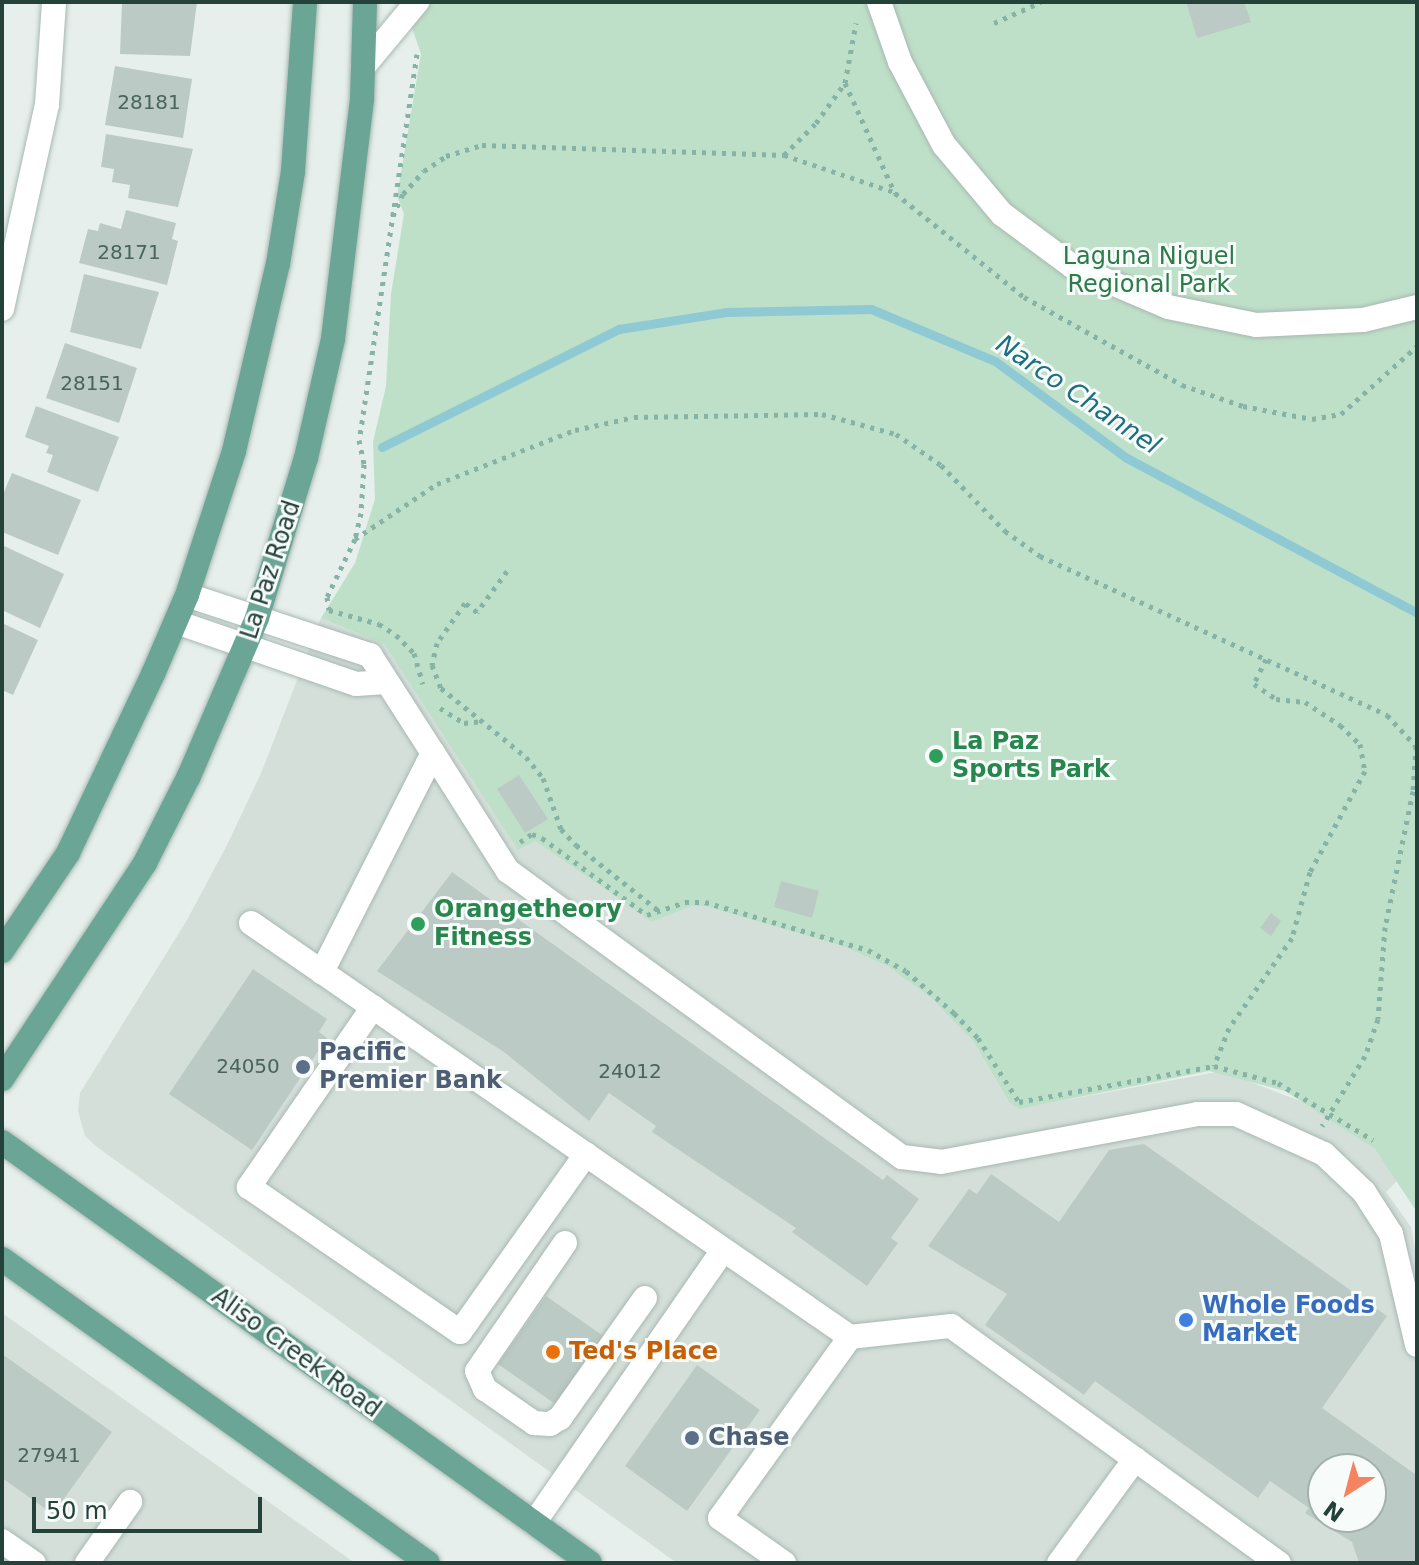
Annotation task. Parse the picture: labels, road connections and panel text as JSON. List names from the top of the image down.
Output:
{
  "streets": {
    "main road": ["La Paz Road", "Aliso Creek Road"]
  },
  "water": ["Narco Channel"],
  "parks": ["Laguna Niguel Regional Park"],
  "places": [
    "La Paz Sports Park",
    "Orangetheory Fitness",
    "Pacific Premier Bank",
    "Whole Foods Market",
    "Ted's Place",
    "Chase"
  ],
  "house_numbers": [
    "28181",
    "28171",
    "28151",
    "24050",
    "24012",
    "27941"
  ],
  "scale_bar": "50 m",
  "north": "bottom left"
}
